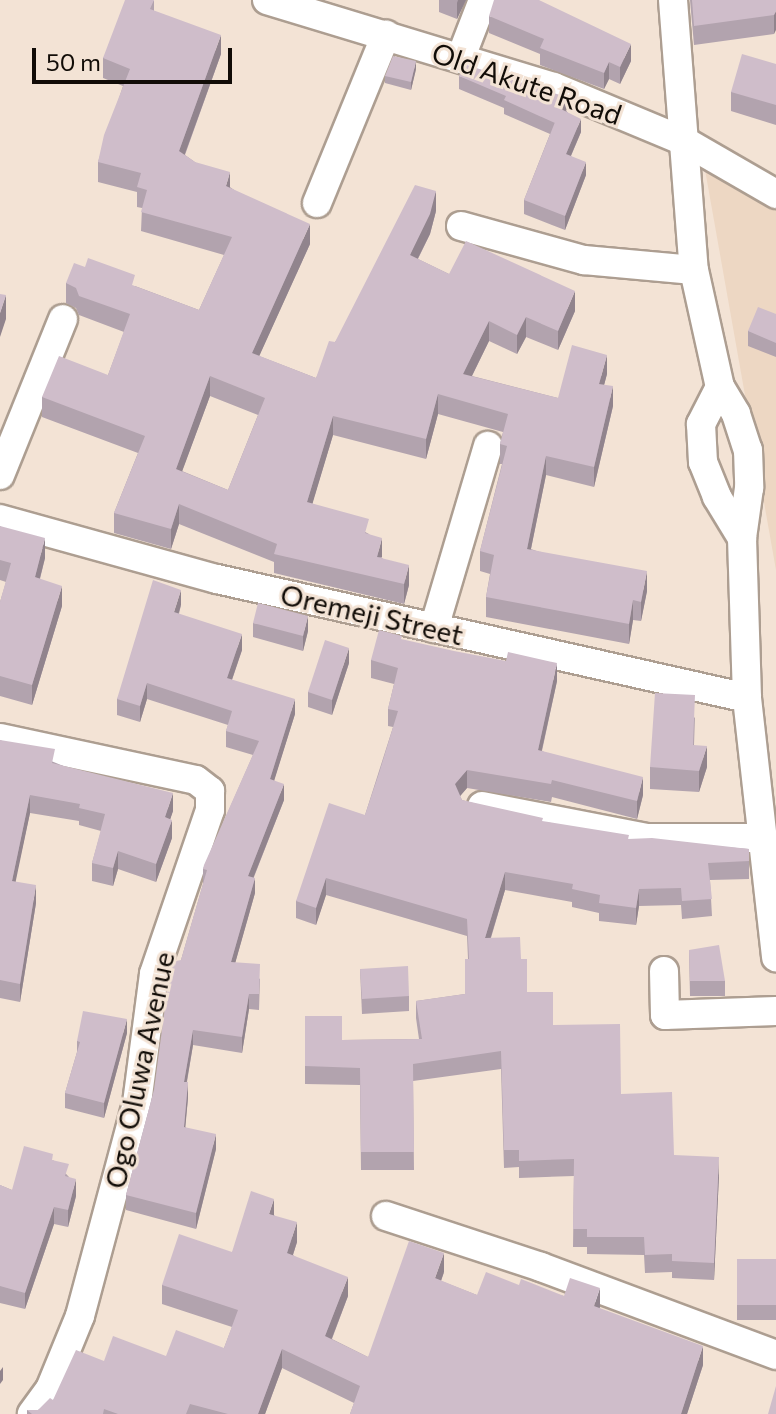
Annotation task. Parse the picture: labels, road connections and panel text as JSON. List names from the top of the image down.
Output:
{
  "streets": {
    "street": ["Old Akute Road", "Oremeji Street", "Ogo Oluwa Avenue"]
  },
  "scale_bar": "50 m"
}
